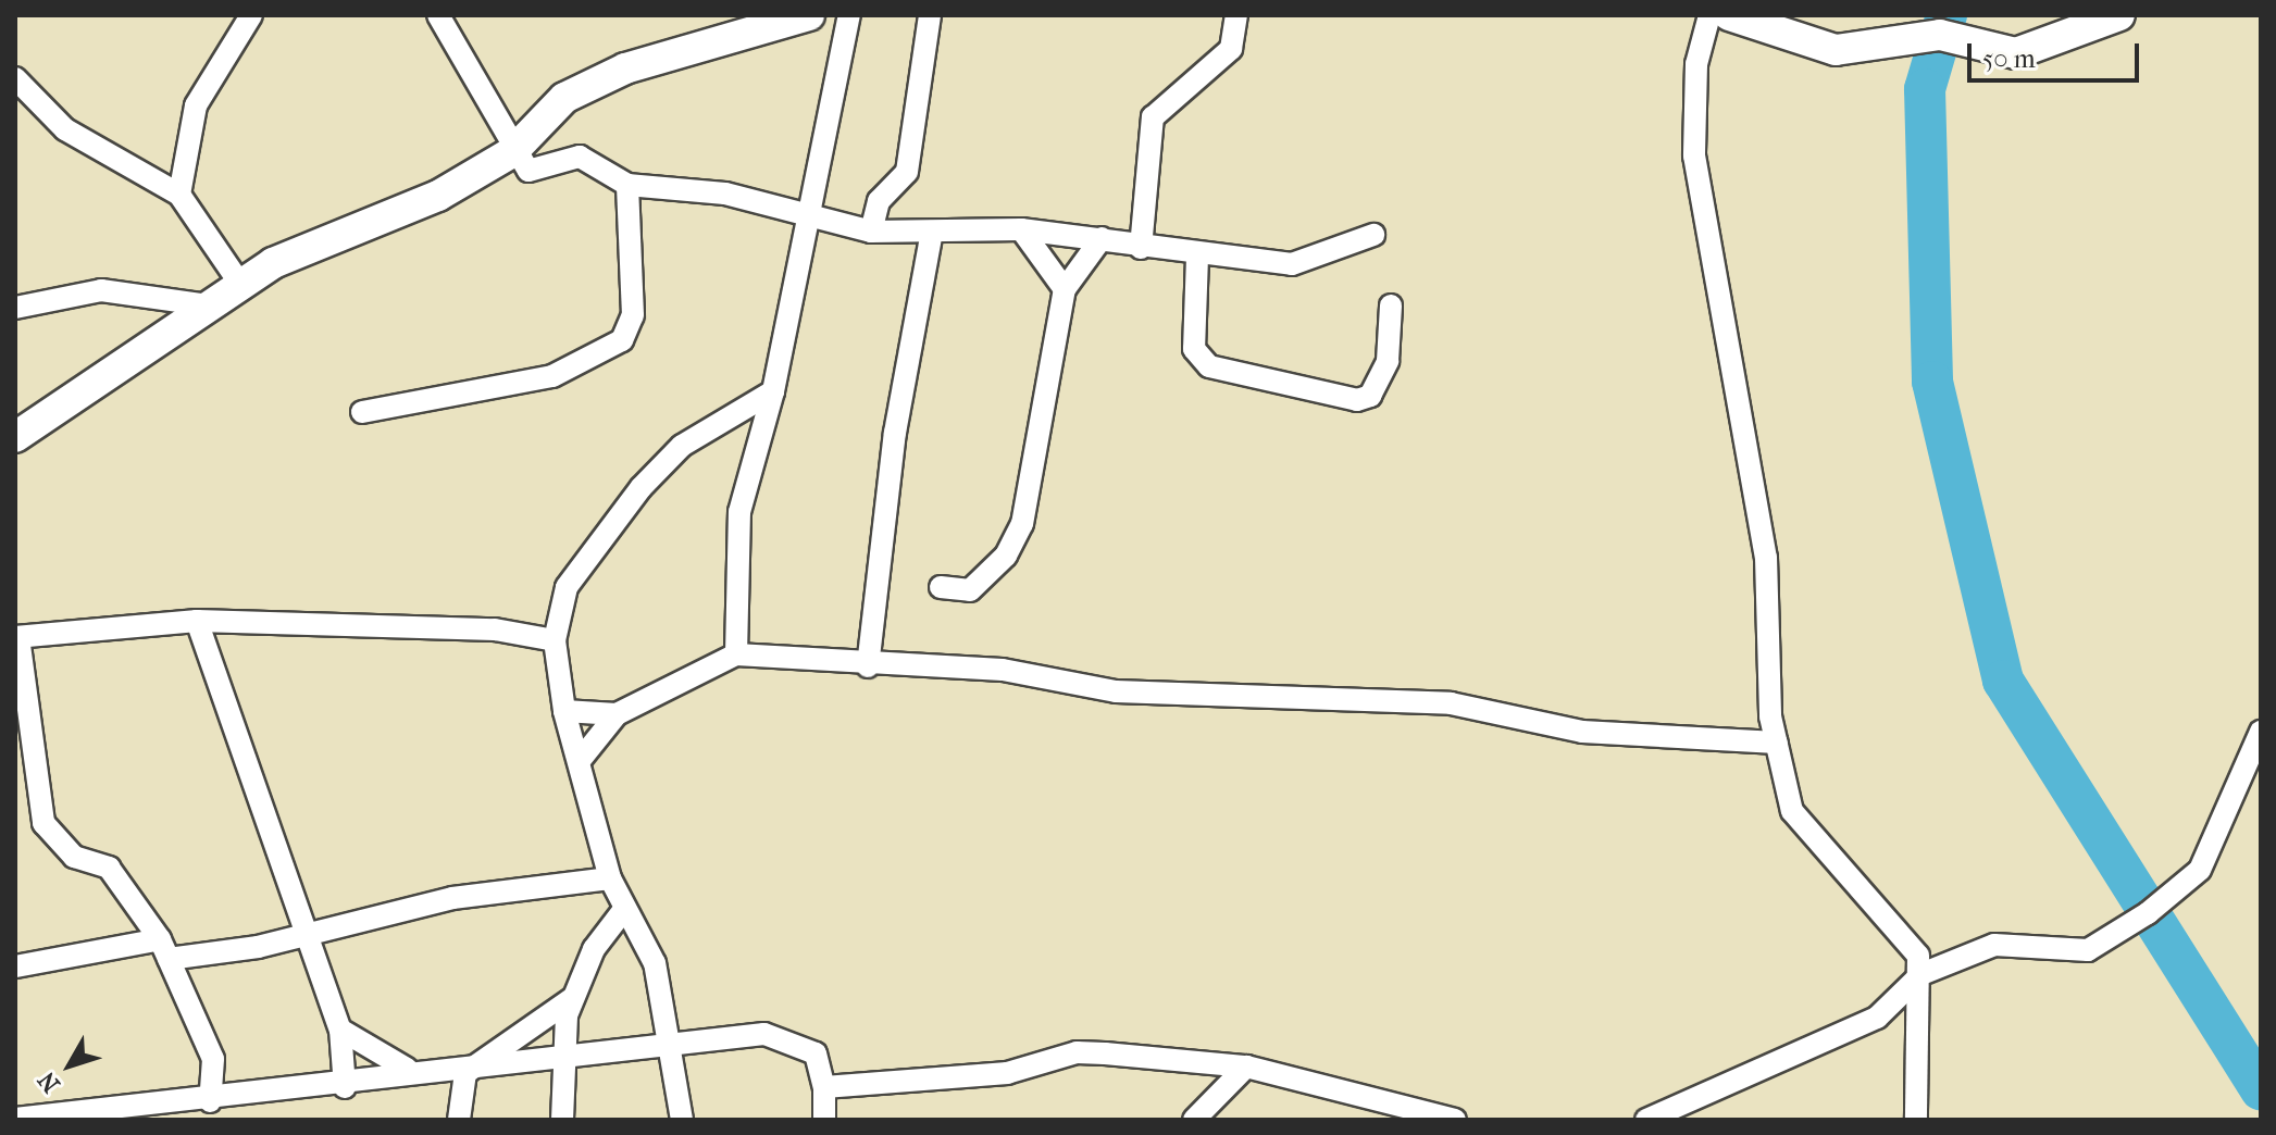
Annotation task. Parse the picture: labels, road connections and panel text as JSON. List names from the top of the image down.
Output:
{
  "scale_bar": "50 m",
  "north": "bottom left"
}
